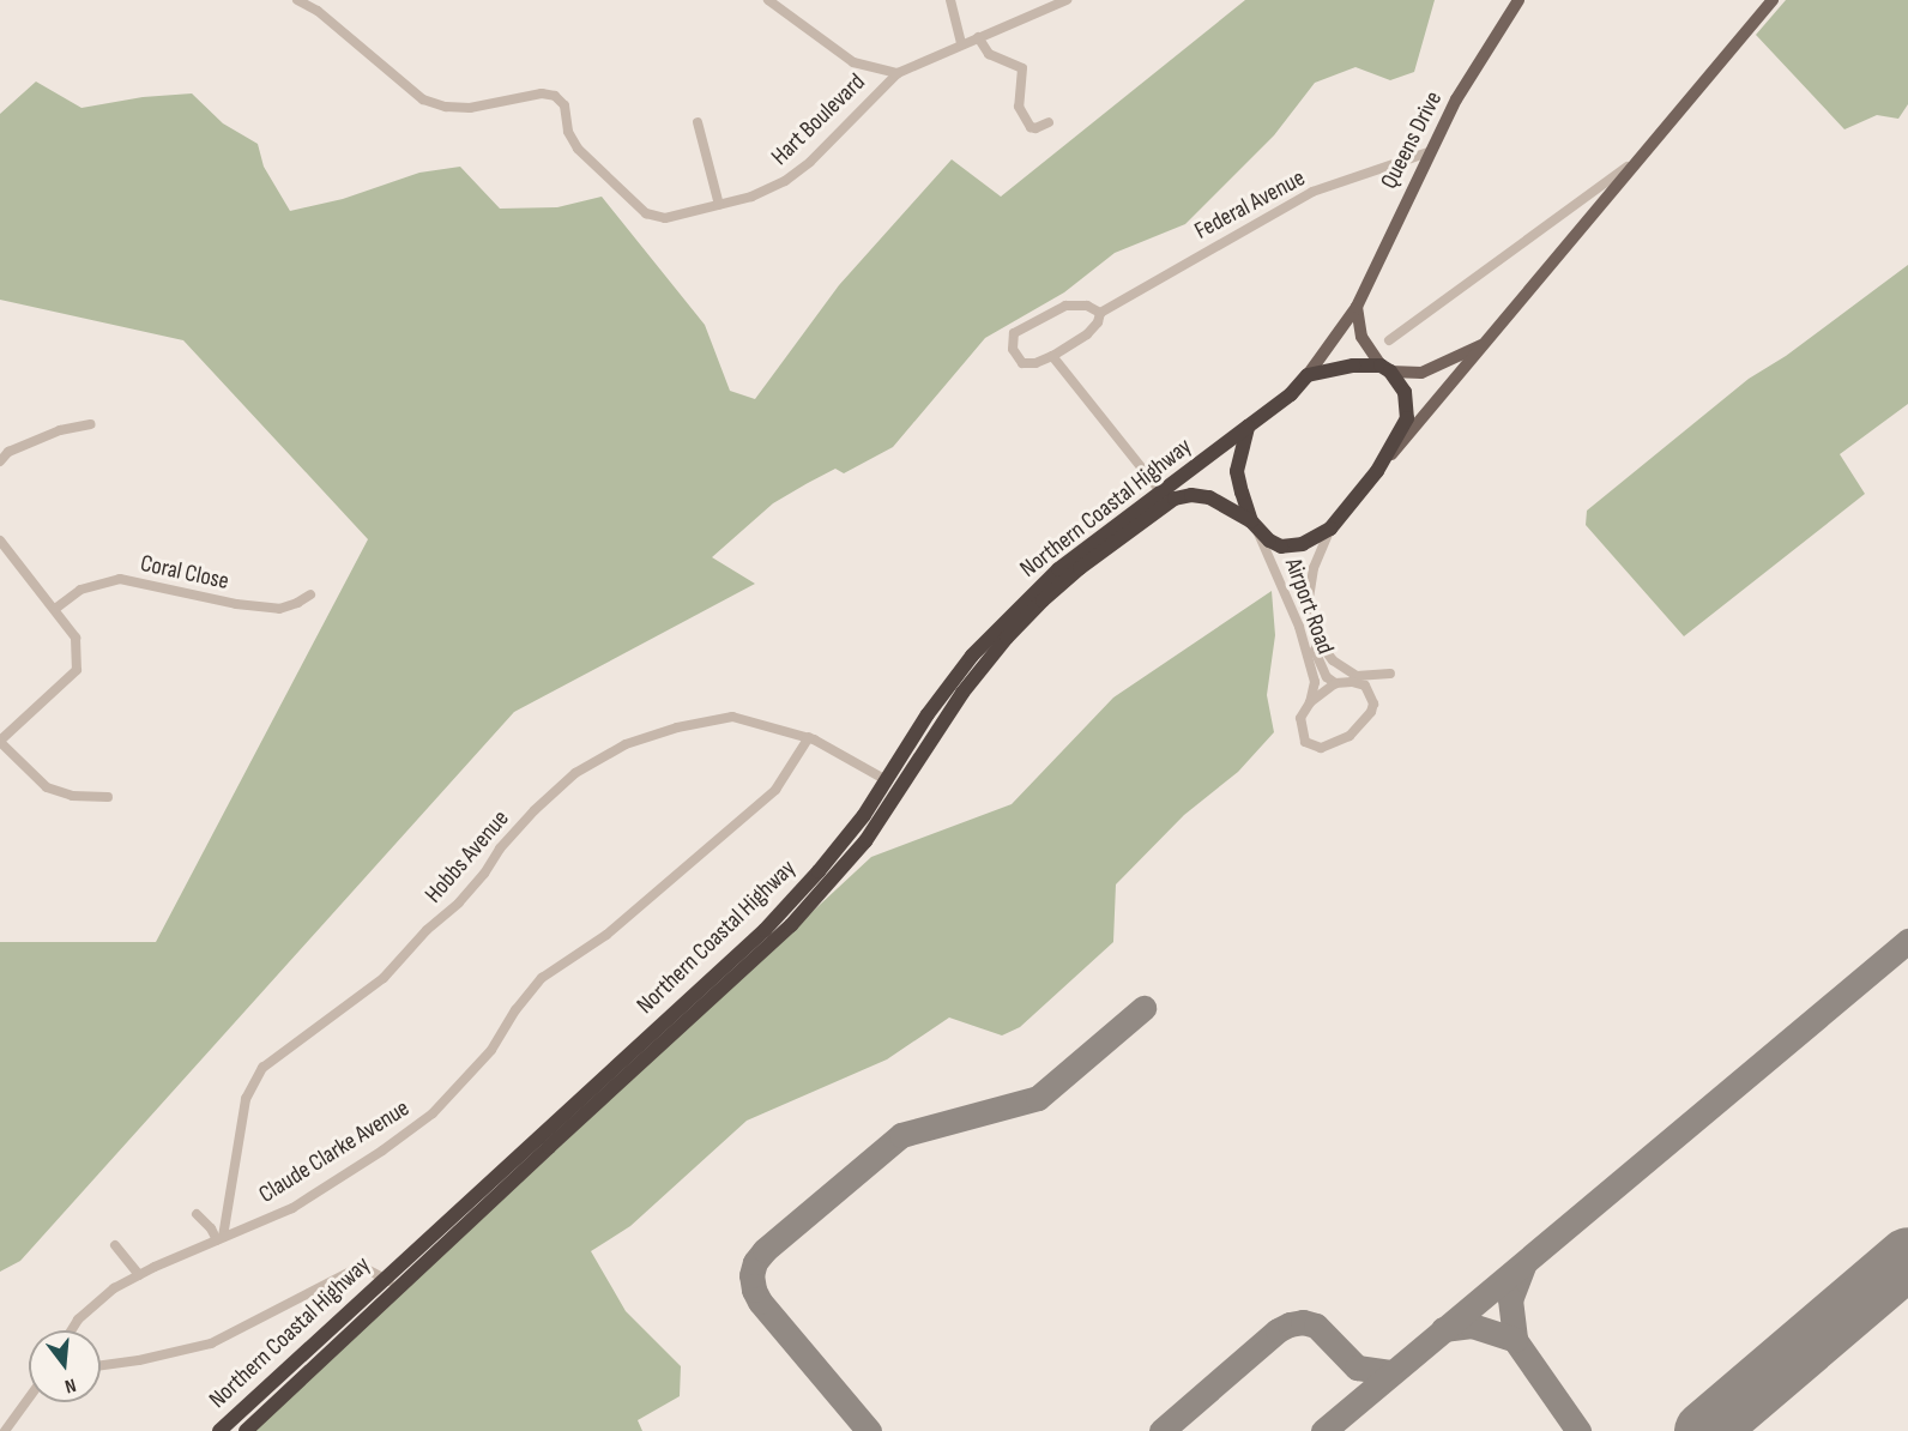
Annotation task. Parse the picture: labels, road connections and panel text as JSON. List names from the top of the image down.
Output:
{
  "streets": {
    "highway": ["Northern Coastal Highway"],
    "main road": ["Queens Drive"],
    "street": [
      "Hart Boulevard",
      "Federal Avenue",
      "Coral Close",
      "Airport Road",
      "Hobbs Avenue",
      "Claude Clarke Avenue"
    ]
  },
  "crossings": [
    ["Queens Drive", "Federal Avenue"],
    ["Queens Drive", "Northern Coastal Highway"],
    ["Queens Drive", "Airport Road"],
    ["Northern Coastal Highway", "Airport Road"],
    ["Northern Coastal Highway", "Hobbs Avenue"],
    ["Hobbs Avenue", "Claude Clarke Avenue"]
  ],
  "north": "bottom"
}
